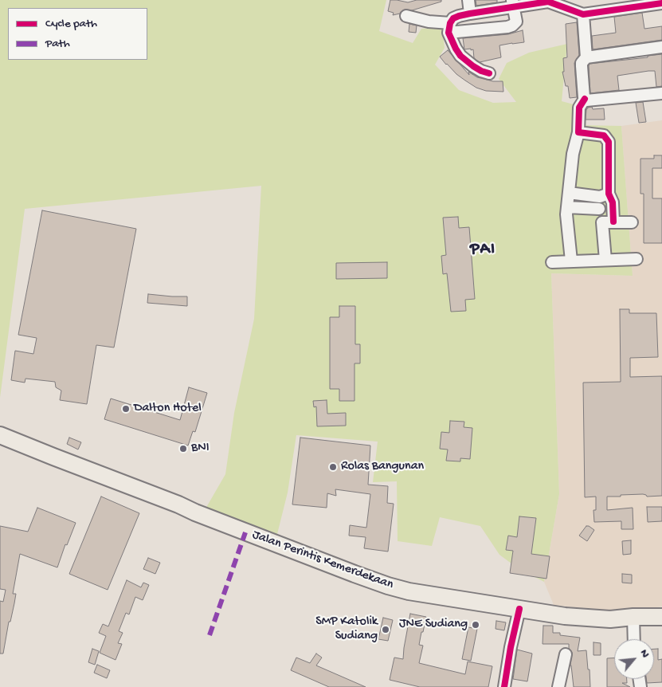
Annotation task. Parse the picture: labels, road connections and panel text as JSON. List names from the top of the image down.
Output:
{
  "streets": {
    "highway": ["Jalan Perintis Kemerdekaan"]
  },
  "districts": ["PAI"],
  "places": [
    "Dalton Hotel",
    "BNI",
    "Rolas Bangunan",
    "JNE Sudiang",
    "SMP Katolik Sudiang"
  ],
  "legend": ["Cycle path", "Path"],
  "north": "top right"
}
